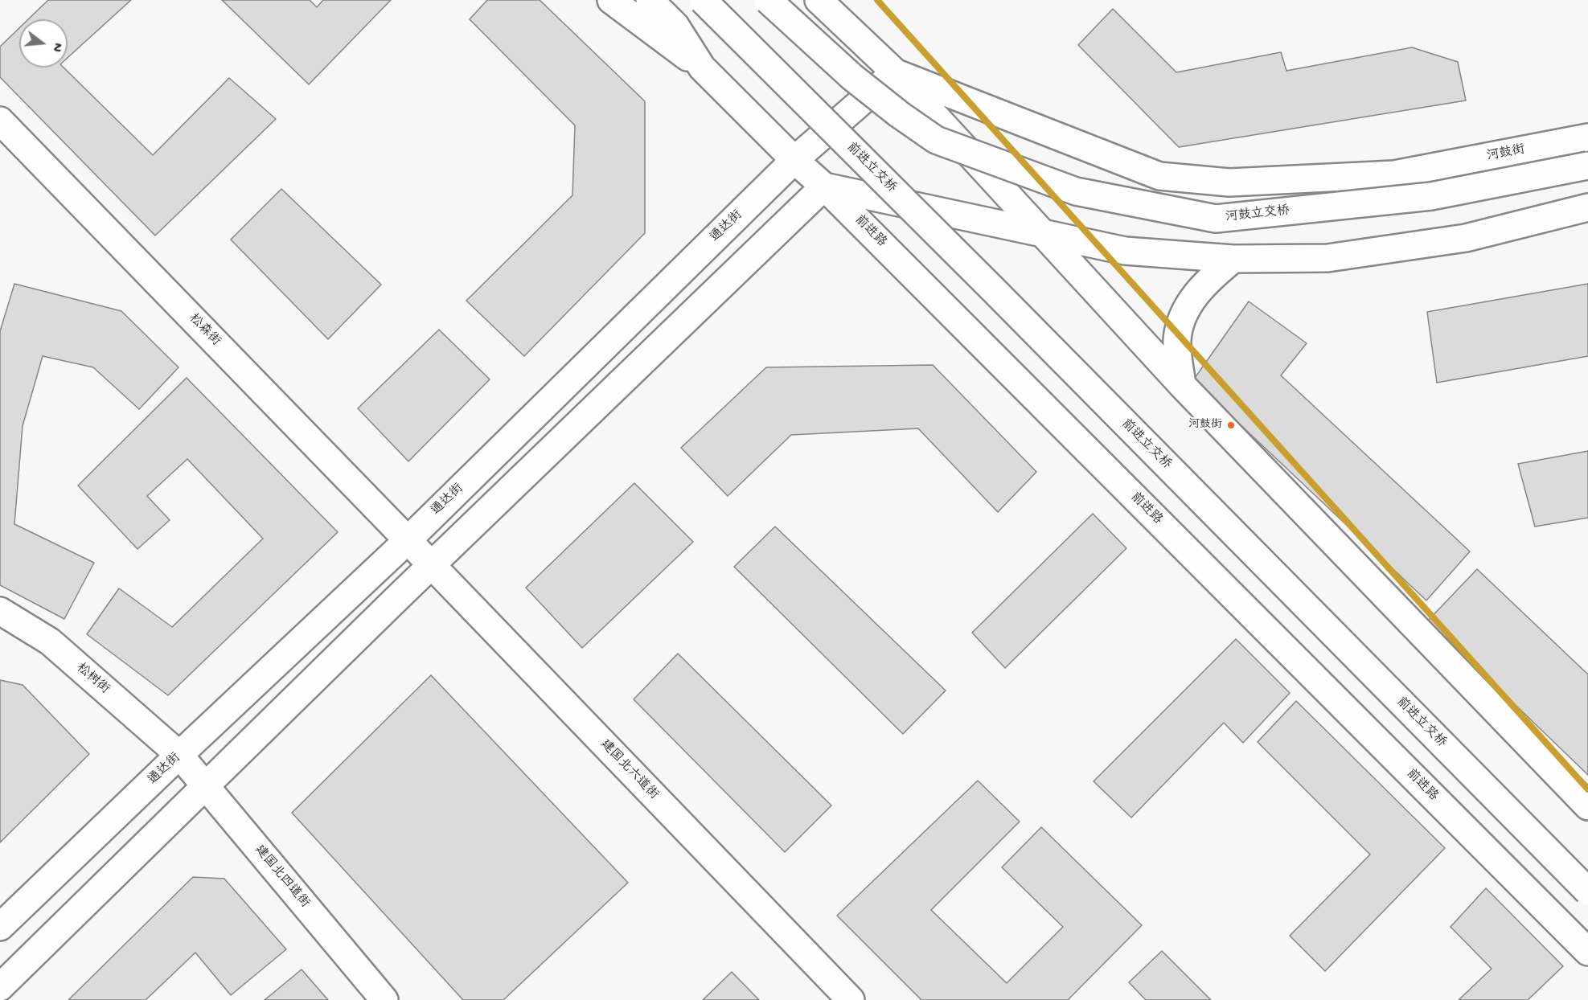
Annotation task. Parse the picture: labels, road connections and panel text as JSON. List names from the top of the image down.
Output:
{
  "streets": {
    "main road": [
      "河鼓街",
      "前进立交桥",
      "河鼓立交桥",
      "通达街",
      "前进路",
      "松森街",
      "松树街",
      "建国北六道街",
      "建国北四道街"
    ]
  },
  "crossings": [
    ["河鼓街", "通达街"],
    ["通达街", "前进路"],
    ["通达街", "松森街"],
    ["通达街", "松树街"],
    ["通达街", "建国北六道街"],
    ["通达街", "建国北四道街"],
    ["松森街", "建国北六道街"],
    ["松树街", "建国北四道街"]
  ],
  "places": ["河鼓街"],
  "north": "right"
}
